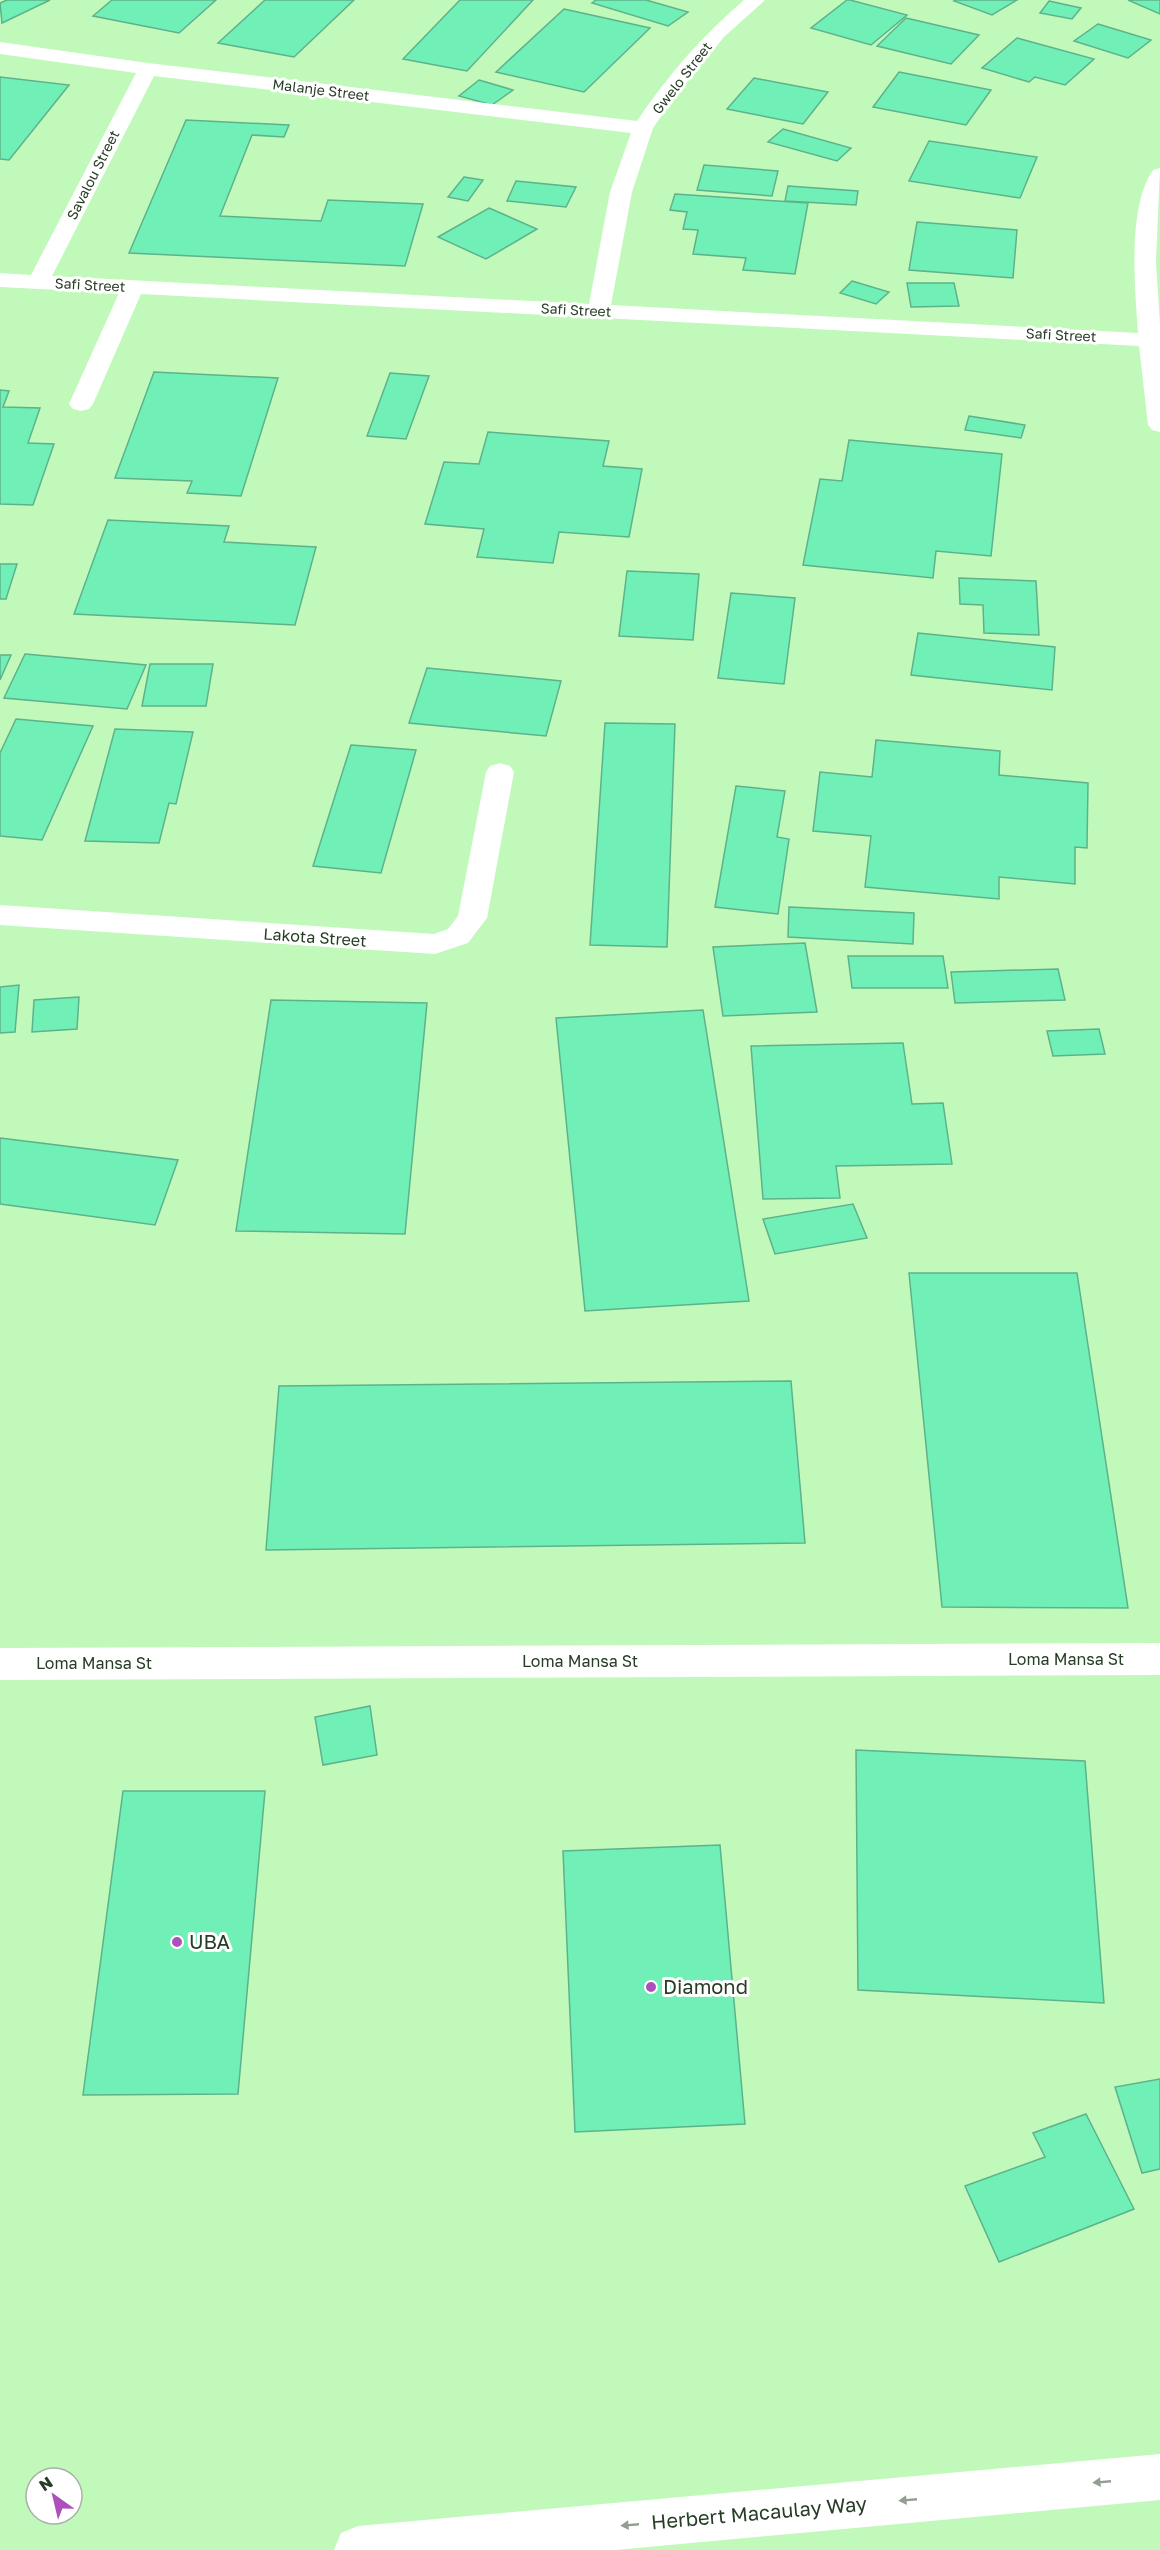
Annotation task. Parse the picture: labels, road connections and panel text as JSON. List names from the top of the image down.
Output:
{
  "streets": {
    "street": [
      "Gwelo Street",
      "Malanje Street",
      "Savalou Street",
      "Safi Street",
      "Lakota Street",
      "Loma Mansa St",
      "Herbert Macaulay Way"
    ]
  },
  "crossings": [
    ["Gwelo Street", "Malanje Street"],
    ["Gwelo Street", "Safi Street"],
    ["Malanje Street", "Savalou Street"],
    ["Savalou Street", "Safi Street"]
  ],
  "one_way": ["Herbert Macaulay Way"],
  "places": ["UBA", "Diamond"],
  "north": "top left"
}
